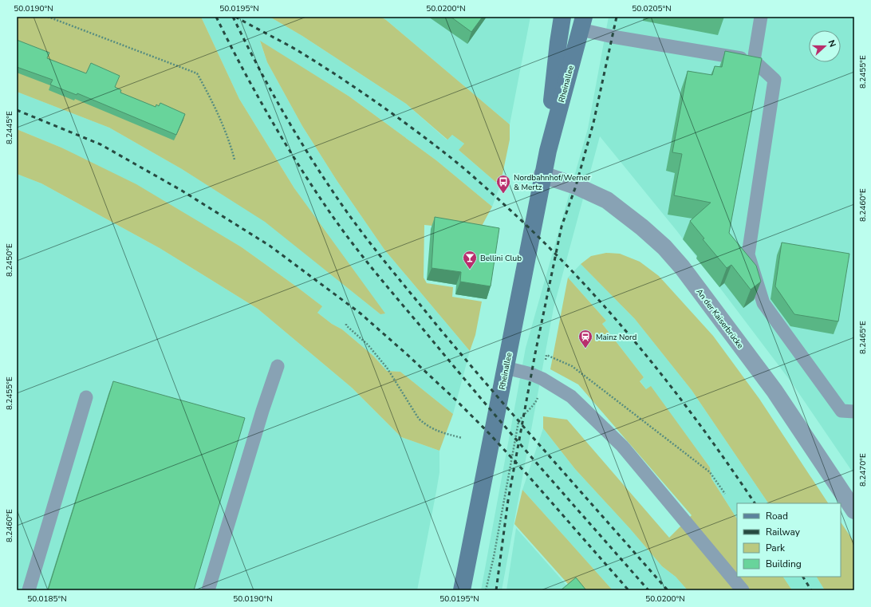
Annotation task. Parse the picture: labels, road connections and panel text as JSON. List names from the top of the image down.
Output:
{
  "streets": {
    "main road": ["Rheinallee"],
    "street": ["An der Kaiserbrücke"]
  },
  "crossings": [
    ["Rheinallee", "An der Kaiserbrücke"]
  ],
  "places": {
    "bus stop": ["Nordbahnhof/Werner & Mertz"],
    "bar": ["Bellini Club"],
    "station": ["Mainz Nord"]
  },
  "legend": [
    "Road",
    "Railway",
    "Park",
    "Building"
  ],
  "north": "right",
  "coordinates": [
    "50.0190°N",
    "50.0195°N",
    "50.0200°N",
    "50.0205°N",
    "8.2455°E",
    "8.2445°E",
    "8.2460°E",
    "8.2450°E",
    "8.2465°E",
    "8.2470°E",
    "50.0185°N"
  ]
}
